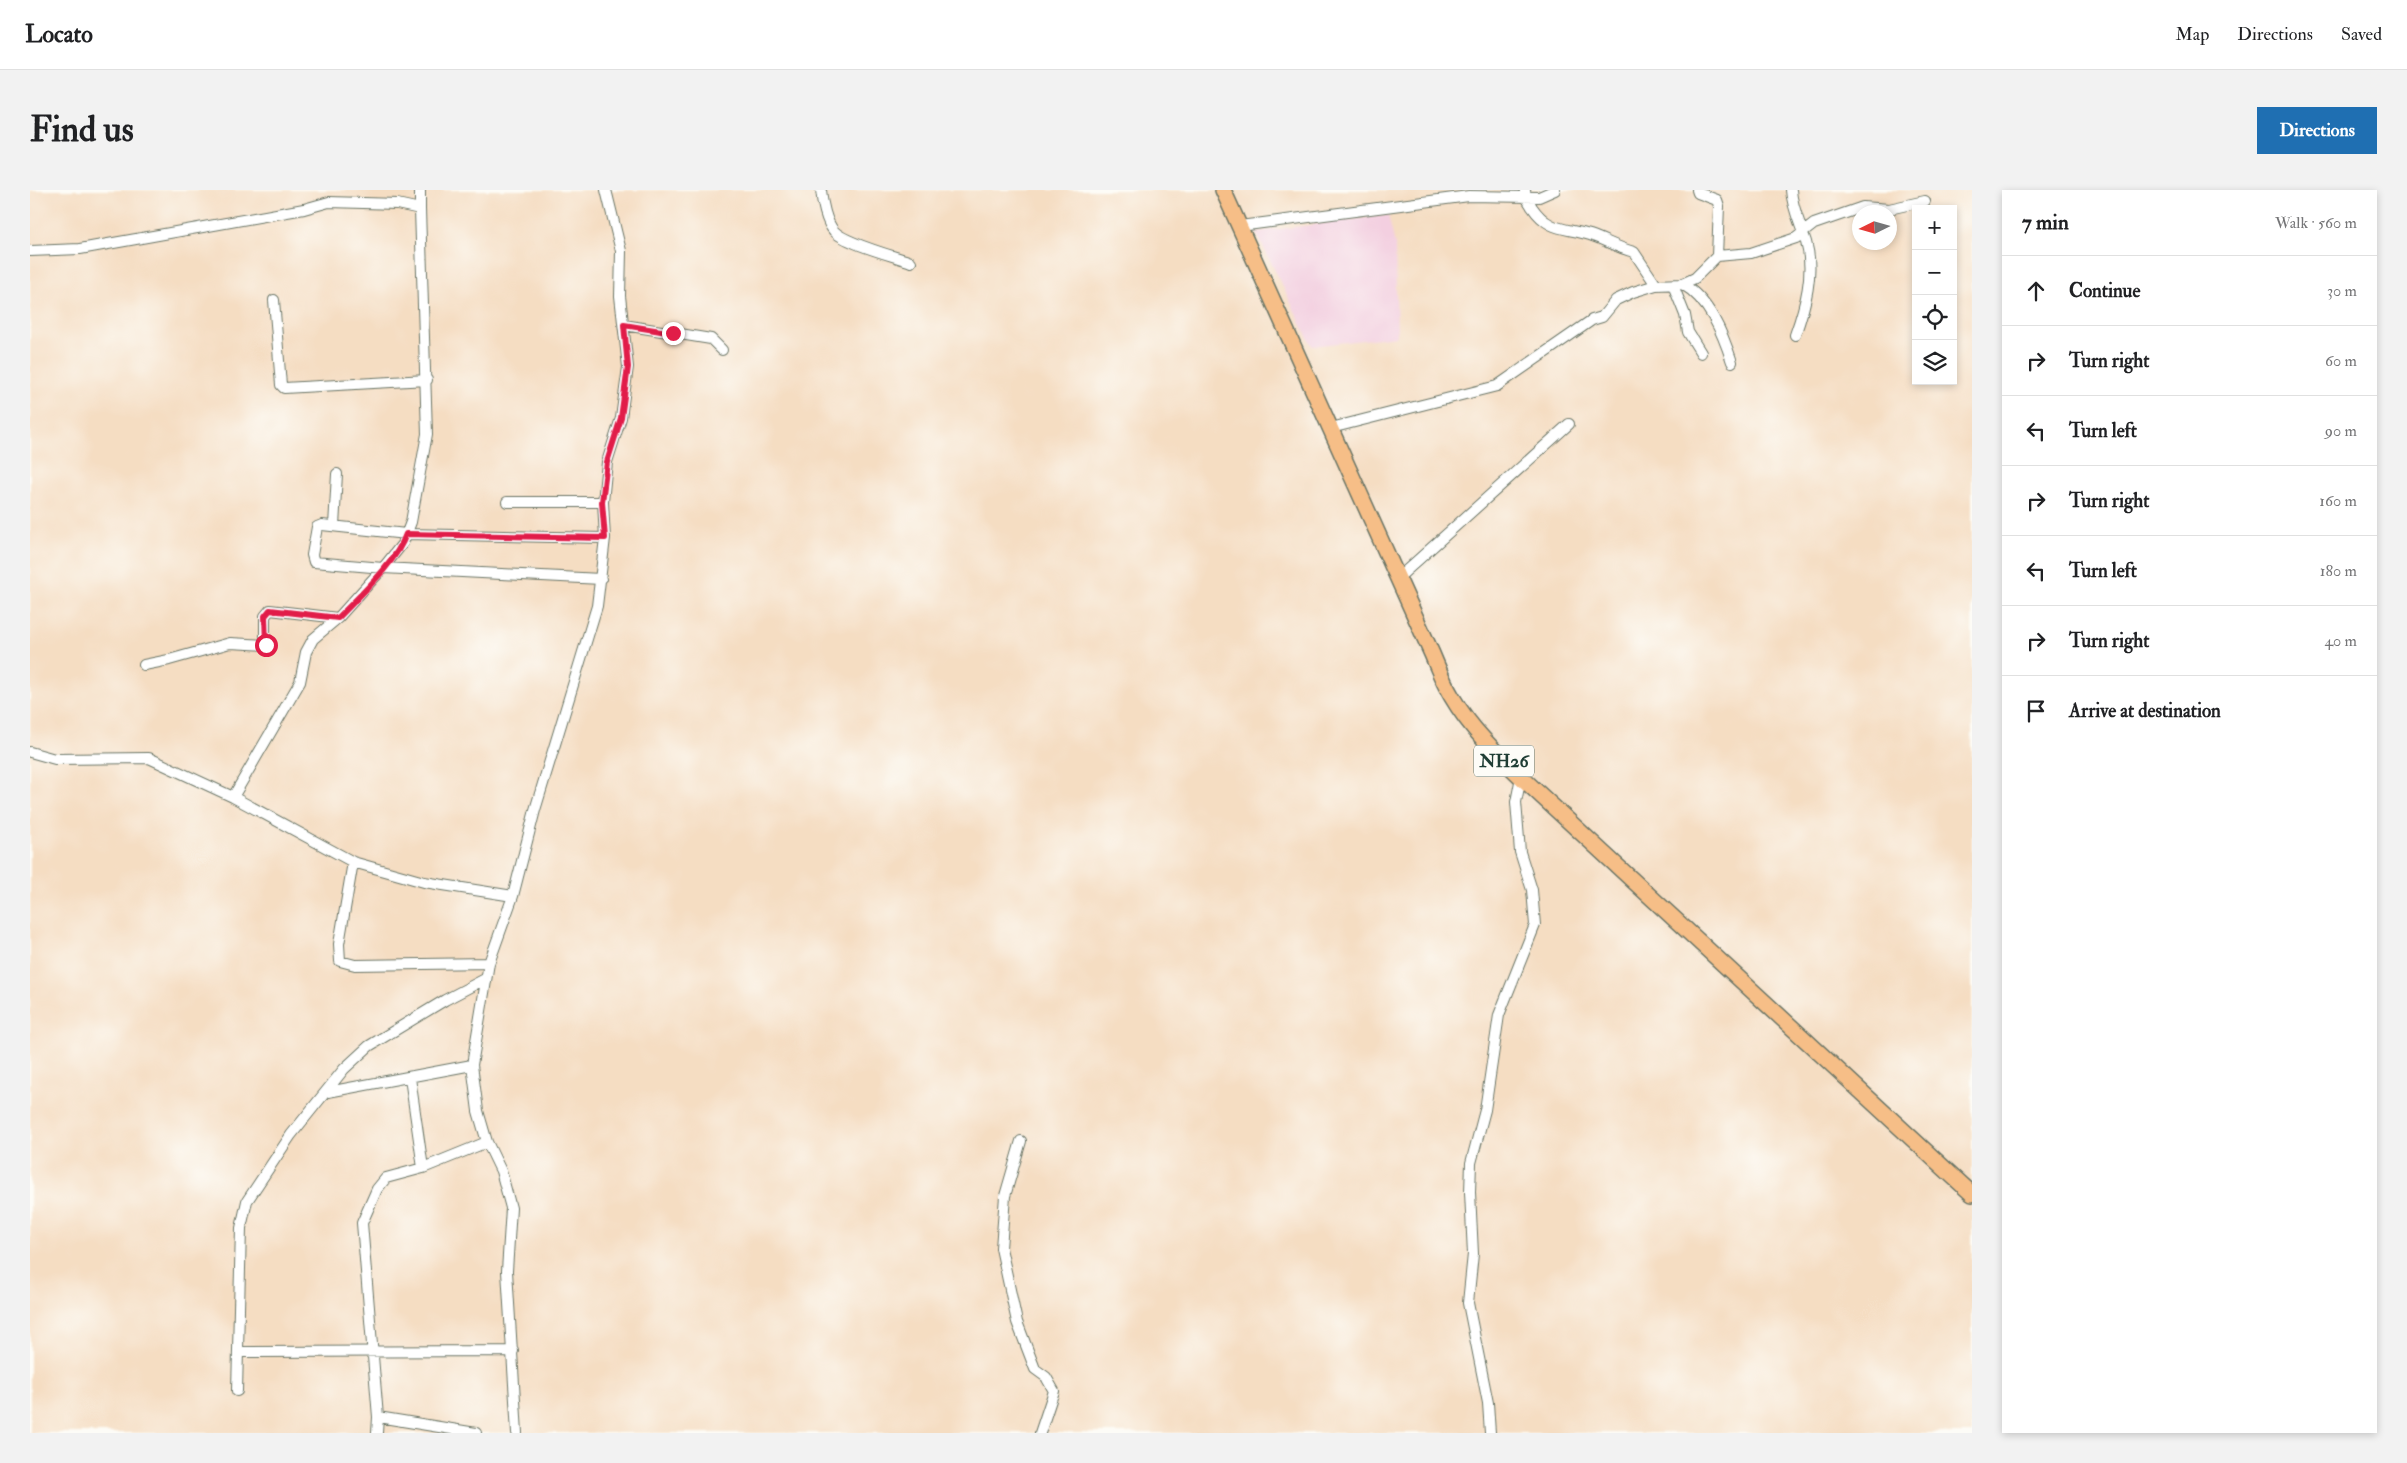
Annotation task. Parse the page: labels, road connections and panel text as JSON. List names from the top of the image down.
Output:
{
  "streets": {
    "highway": ["NH26"]
  },
  "north": "left",
  "page": {
    "header": "Locato",
    "nav": ["Map", "Directions", "Saved"],
    "buttons": "Directions",
    "title": "Find us",
    "heading": ["7 min", "Walk · 560 m"],
    "map_buttons": ["+", "−"],
    "list": [
      ["Continue", "30 m"],
      ["Turn right", "60 m"],
      ["Turn left", "90 m"],
      ["Turn right", "160 m"],
      ["Turn left", "180 m"],
      ["Turn right", "40 m"],
      "Arrive at destination"
    ]
  }
}
